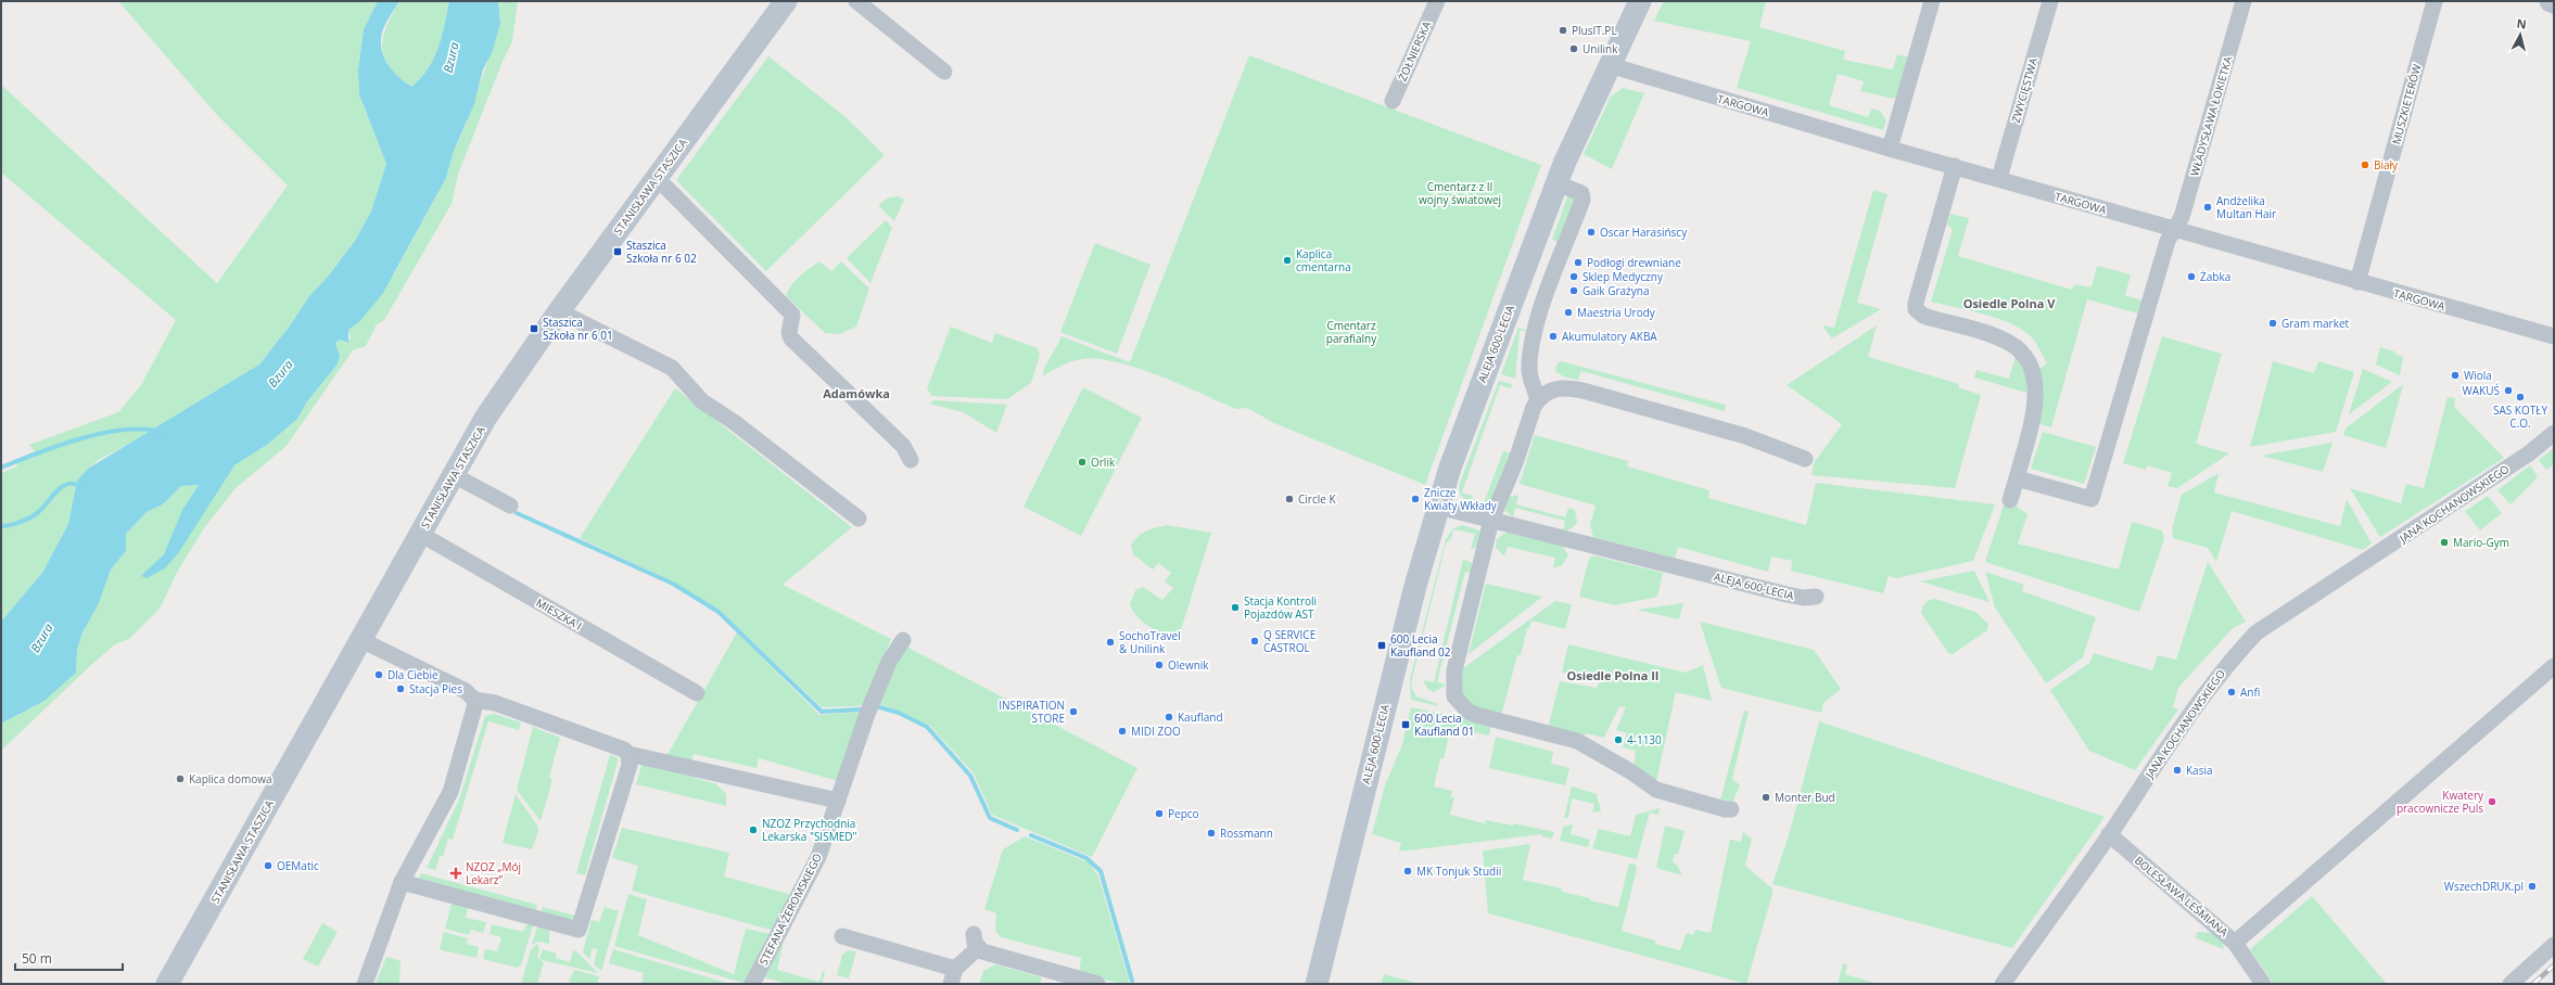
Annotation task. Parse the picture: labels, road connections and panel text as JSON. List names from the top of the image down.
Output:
{
  "streets": {
    "street": [
      "ŻOŁNIERSKA",
      "ZWYCIĘSTWA",
      "MUSZKIETERÓW",
      "TARGOWA",
      "WŁADYSŁAWA ŁOKIETKA",
      "STANISŁAWA STASZICA",
      "ALEJA 600-LECIA",
      "JANA KOCHANOWSKIEGO",
      "MIESZKA I",
      "BOLESŁAWA LEŚMIANA",
      "STEFANA ŻEROMSKIEGO"
    ]
  },
  "crossings": [
    ["ZWYCIĘSTWA", "TARGOWA"],
    ["MUSZKIETERÓW", "TARGOWA"],
    ["TARGOWA", "WŁADYSŁAWA ŁOKIETKA"],
    ["TARGOWA", "ALEJA 600-LECIA"],
    ["STANISŁAWA STASZICA", "MIESZKA I"],
    ["JANA KOCHANOWSKIEGO", "BOLESŁAWA LEŚMIANA"]
  ],
  "districts": ["Osiedle Polna V", "Adamówka", "Osiedle Polna II"],
  "water": ["Bzura"],
  "parks": ["Cmentarz z II wojny światowej", "Cmentarz parafialny"],
  "places": {
    "other": [
      "PlusIT.PL",
      "Unilink",
      "Biały",
      "Andżelika Multan Hair",
      "Oscar Harasińscy",
      "Kaplica cmentarna",
      "Podłogi drewniane",
      "Sklep Medyczny",
      "Żabka",
      "Gaik Grażyna",
      "Maestria Urody",
      "Gram market",
      "Akumulatory AKBA",
      "Wiola",
      "WAKUŚ",
      "SAS KOTŁY C.O.",
      "Orlik",
      "Circle K",
      "Znicze Kwiaty Wkłady",
      "Mario-Gym",
      "Stacja Kontroli Pojazdów AST",
      "Q SERVICE CASTROL",
      "SochoTravel & Unilink",
      "Olewnik",
      "Dla Ciebie",
      "Stacja Pies",
      "Anfi",
      "INSPIRATION STORE",
      "Kaufland",
      "MIDI ZOO",
      "4-1130",
      "Kasia",
      "Kaplica domowa",
      "Monter Bud",
      "Kwatery pracownicze Puls",
      "Pepco",
      "NZOZ Przychodnia Lekarska \"SISMED\"",
      "Rossmann",
      "OEMatic",
      "MK Tonjuk Studii",
      "WszechDRUK.pl"
    ],
    "transit": [
      "Staszica Szkoła nr 6 02",
      "Staszica Szkoła nr 6 01",
      "600 Lecia Kaufland 02",
      "600 Lecia Kaufland 01"
    ],
    "health": ["NZOZ „Mój Lekarz”"]
  },
  "scale_bar": "50 m",
  "north": "top"
}
